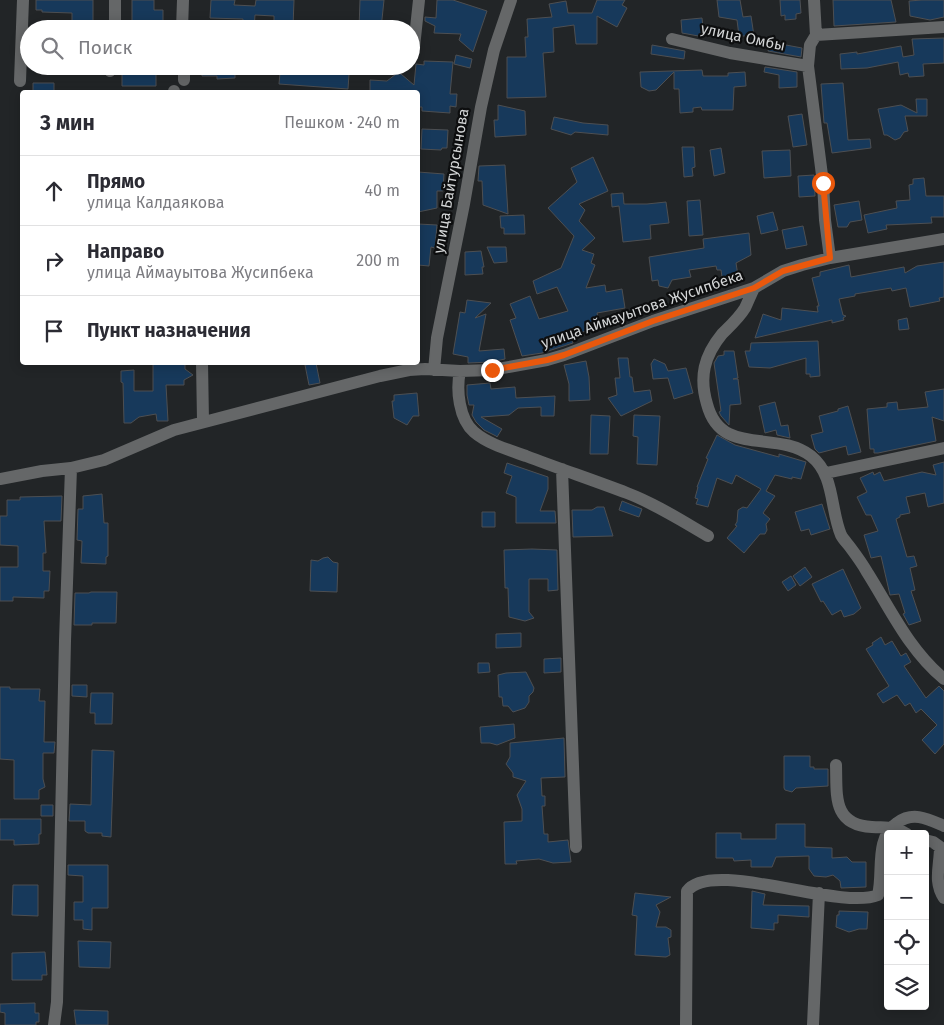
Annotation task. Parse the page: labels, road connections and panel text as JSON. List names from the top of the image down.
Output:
{
  "streets": {
    "street": ["улица Омбы", "улица Байтурсынова", "улица Аймауытова Жусипбека"]
  },
  "crossings": [
    ["улица Байтурсынова", "улица Аймауытова Жусипбека"]
  ],
  "page": {
    "search": "Поиск",
    "heading": ["3 мин", "Пешком · 240 m"],
    "list": [
      ["Прямо", "улица Калдаякова", "40 m"],
      ["Направо", "улица Аймауытова Жусипбека", "200 m"],
      "Пункт назначения"
    ],
    "map_buttons": ["+", "−"]
  }
}
